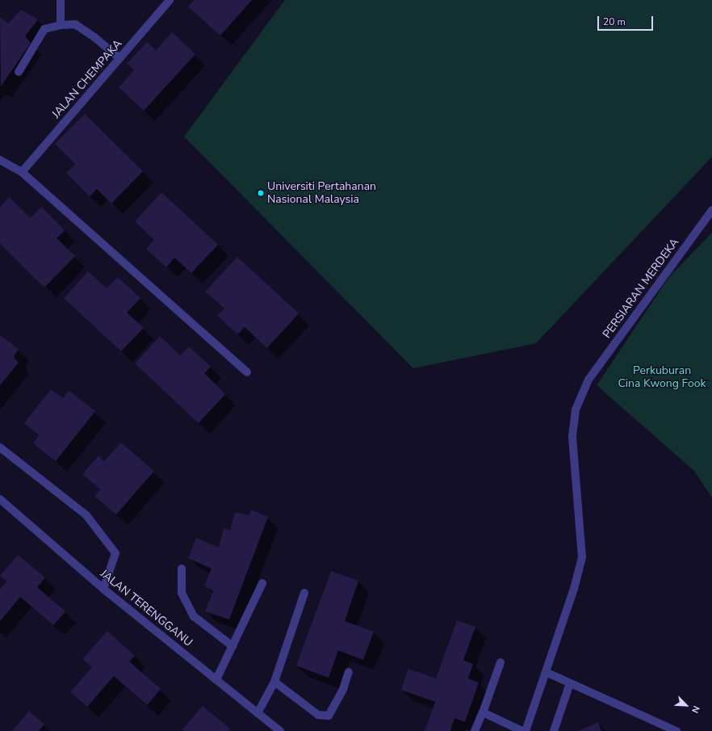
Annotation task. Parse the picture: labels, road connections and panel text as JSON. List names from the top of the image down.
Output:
{
  "streets": {
    "street": ["JALAN CHEMPAKA", "PERSIARAN MERDEKA", "JALAN TERENGGANU"]
  },
  "parks": ["Perkuburan Cina Kwong Fook"],
  "places": ["Universiti Pertahanan Nasional Malaysia"],
  "scale_bar": "20 m",
  "north": "bottom right"
}
